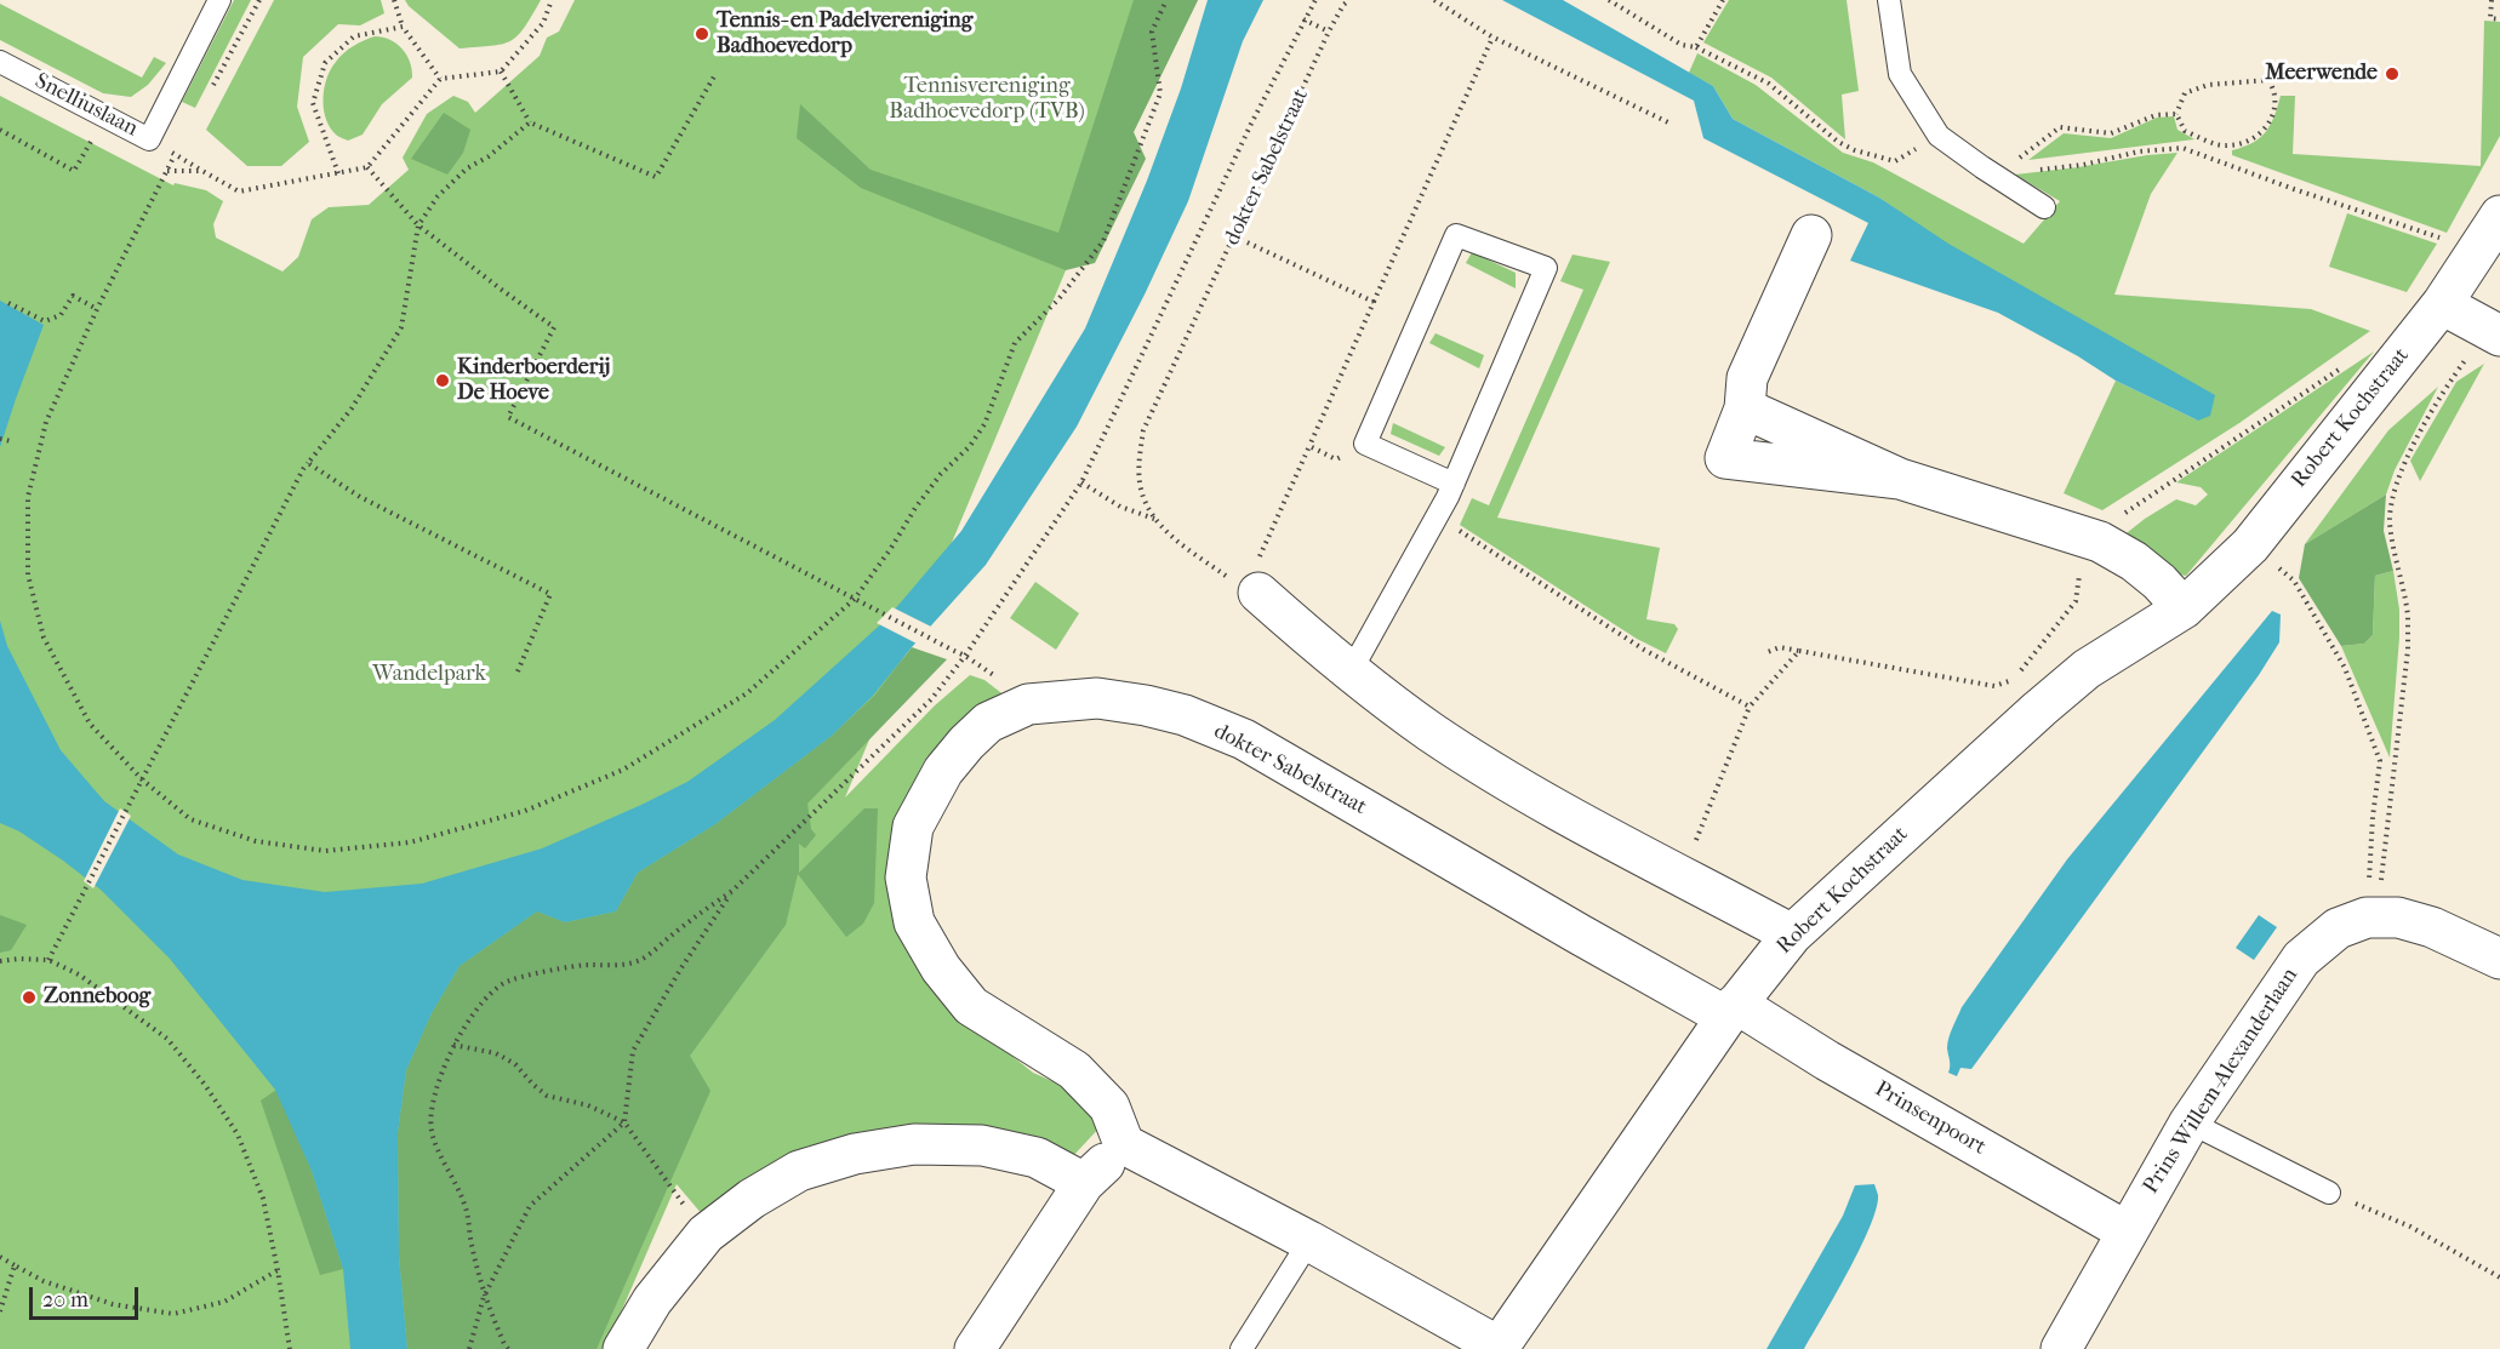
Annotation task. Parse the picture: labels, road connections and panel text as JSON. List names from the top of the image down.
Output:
{
  "streets": {
    "street": [
      "dokter Sabelstraat",
      "Robert Kochstraat",
      "Prins Willem-Alexanderlaan",
      "Prinsenpoort"
    ],
    "lane": ["Snelliuslaan"]
  },
  "crossings": [
    ["dokter Sabelstraat", "Robert Kochstraat"],
    ["dokter Sabelstraat", "Prinsenpoort"],
    ["Robert Kochstraat", "Prinsenpoort"],
    ["Prins Willem-Alexanderlaan", "Prinsenpoort"]
  ],
  "parks": ["Tennisvereniging Badhoevedorp (TVB)", "Wandelpark"],
  "places": [
    "Tennis- en Padelvereniging Badhoevedorp",
    "Meerwende",
    "Kinderboerderij De Hoeve",
    "Zonneboog"
  ],
  "scale_bar": "20 m"
}
